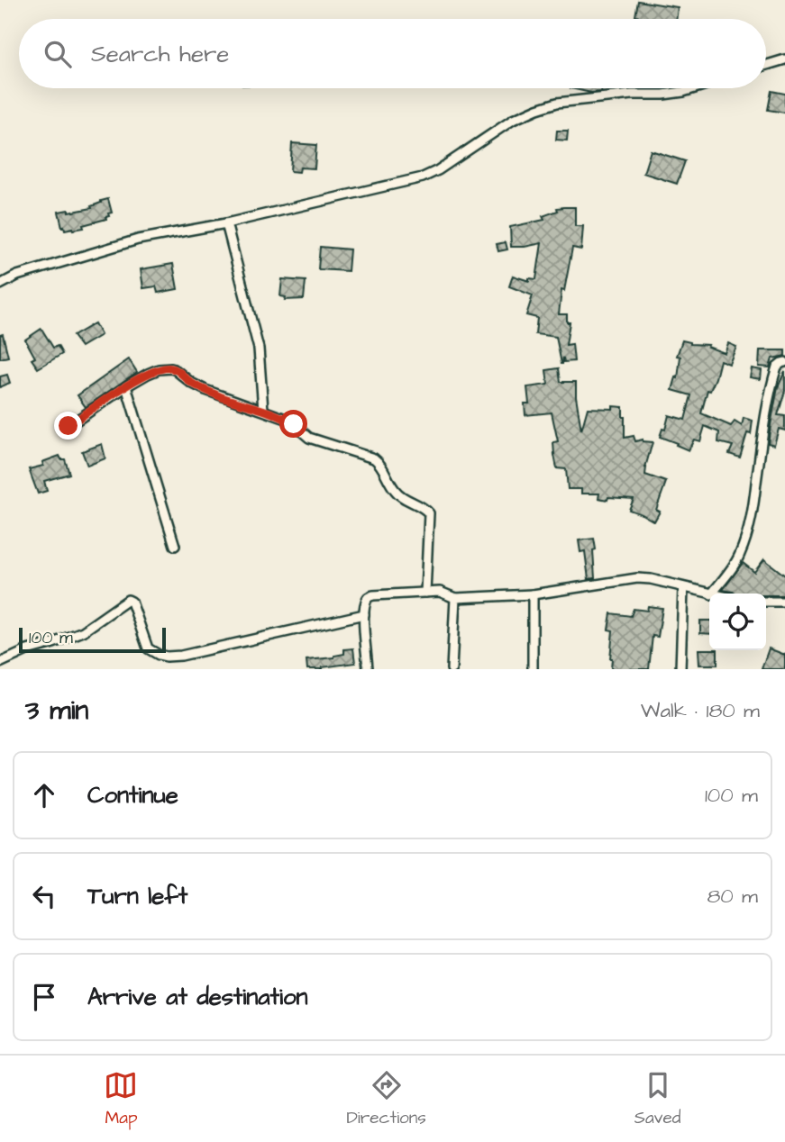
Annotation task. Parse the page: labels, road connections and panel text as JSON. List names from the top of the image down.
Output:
{
  "scale_bar": "100 m",
  "page": {
    "search": "Search here",
    "scale": "100 m",
    "heading": ["3 min", "Walk · 180 m"],
    "list": [
      ["Continue", "100 m"],
      ["Turn left", "80 m"],
      "Arrive at destination"
    ],
    "nav": ["Map", "Directions", "Saved"]
  }
}
